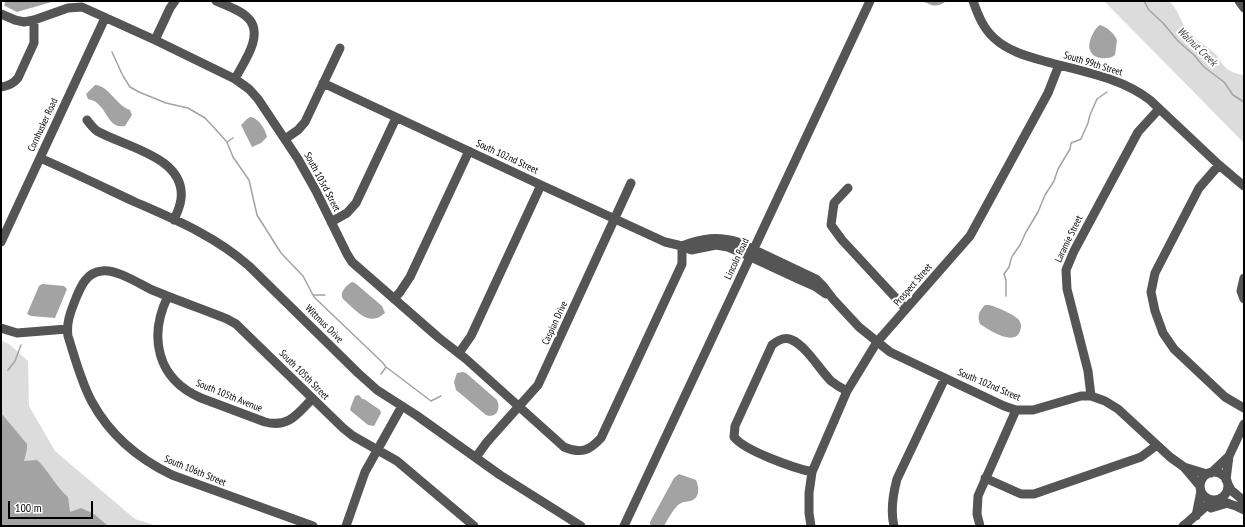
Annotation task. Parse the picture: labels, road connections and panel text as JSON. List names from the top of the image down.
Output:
{
  "streets": {
    "street": [
      "South 99th Street",
      "Cornhusker Road",
      "South 102nd Street",
      "South 103rd Street",
      "Laramie Street",
      "Lincoln Road",
      "Prospect Street",
      "Caspian Drive",
      "Wittmus Drive",
      "South 105th Street",
      "South 105th Avenue",
      "South 106th Street"
    ]
  },
  "crossings": [
    ["South 99th Street", "Laramie Street"],
    ["South 99th Street", "Prospect Street"],
    ["Cornhusker Road", "South 103rd Street"],
    ["Cornhusker Road", "Wittmus Drive"],
    ["South 102nd Street", "South 103rd Street"],
    ["South 102nd Street", "Laramie Street"],
    ["South 102nd Street", "Lincoln Road"],
    ["South 102nd Street", "Prospect Street"],
    ["South 102nd Street", "Caspian Drive"],
    ["South 103rd Street", "Caspian Drive"],
    ["Caspian Drive", "Wittmus Drive"],
    ["South 105th Street", "South 105th Avenue"],
    ["South 105th Street", "South 106th Street"]
  ],
  "water": ["Walnut Creek"],
  "scale_bar": "100 m"
}
